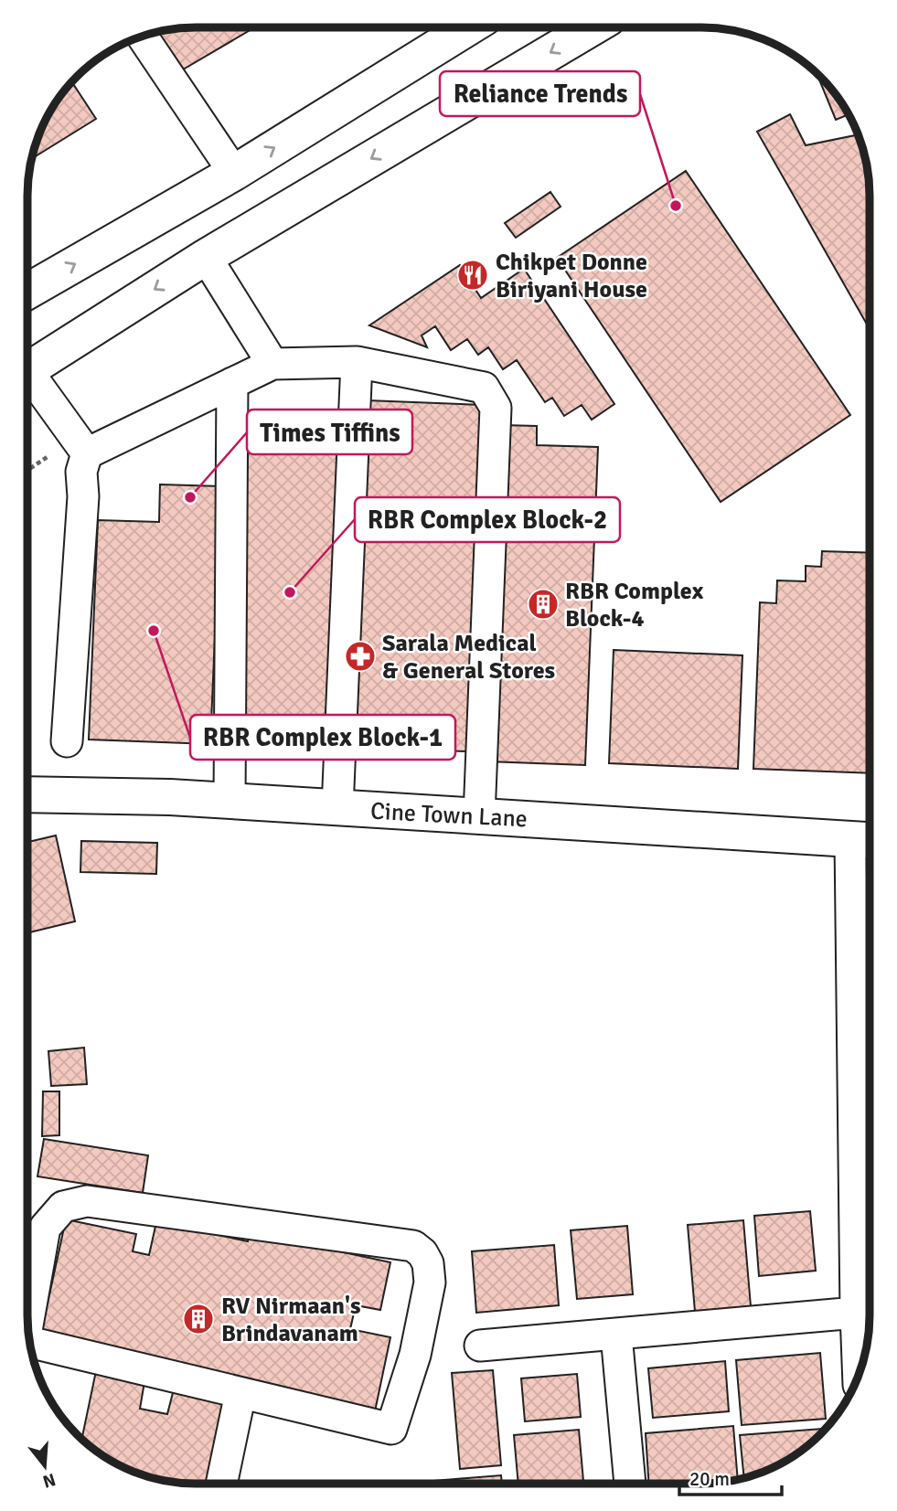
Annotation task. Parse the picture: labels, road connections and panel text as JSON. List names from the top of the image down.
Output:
{
  "streets": {
    "main road": ["Cine Town Lane"]
  },
  "places": {
    "other": [
      "Reliance Trends",
      "Times Tiffins",
      "RBR Complex Block-2",
      "RBR Complex Block-1"
    ],
    "restaurant": ["Chikpet Donne Biriyani House"],
    "building": ["RBR Complex Block-4", "RV Nirmaan's Brindavanam"],
    "pharmacy": ["Sarala Medical & General Stores"]
  },
  "scale_bar": "20 m",
  "north": "bottom"
}
